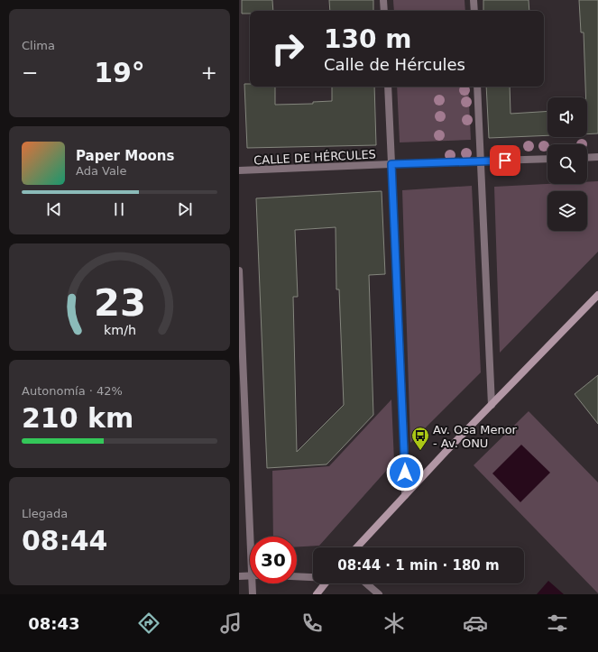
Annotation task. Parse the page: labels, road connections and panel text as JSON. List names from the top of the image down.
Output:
{
  "streets": {
    "street": ["CALLE DE HÉRCULES"]
  },
  "places": {
    "bus stop": ["Av. Osa Menor - Av. ONU"]
  },
  "page": {
    "tile": [
      "Clima",
      ["Autonomía · 42%", "210 km"],
      ["Llegada", "08:44"]
    ],
    "turn": ["130 m", "Calle de Hércules"],
    "heat": ["−", "19°", "+"],
    "song": ["Paper Moons", "Ada Vale"],
    "limit": "30",
    "trip": "08:44 · 1 min · 180 m",
    "tabs": "08:43",
    "gauge": ["23", "km/h"]
  }
}
